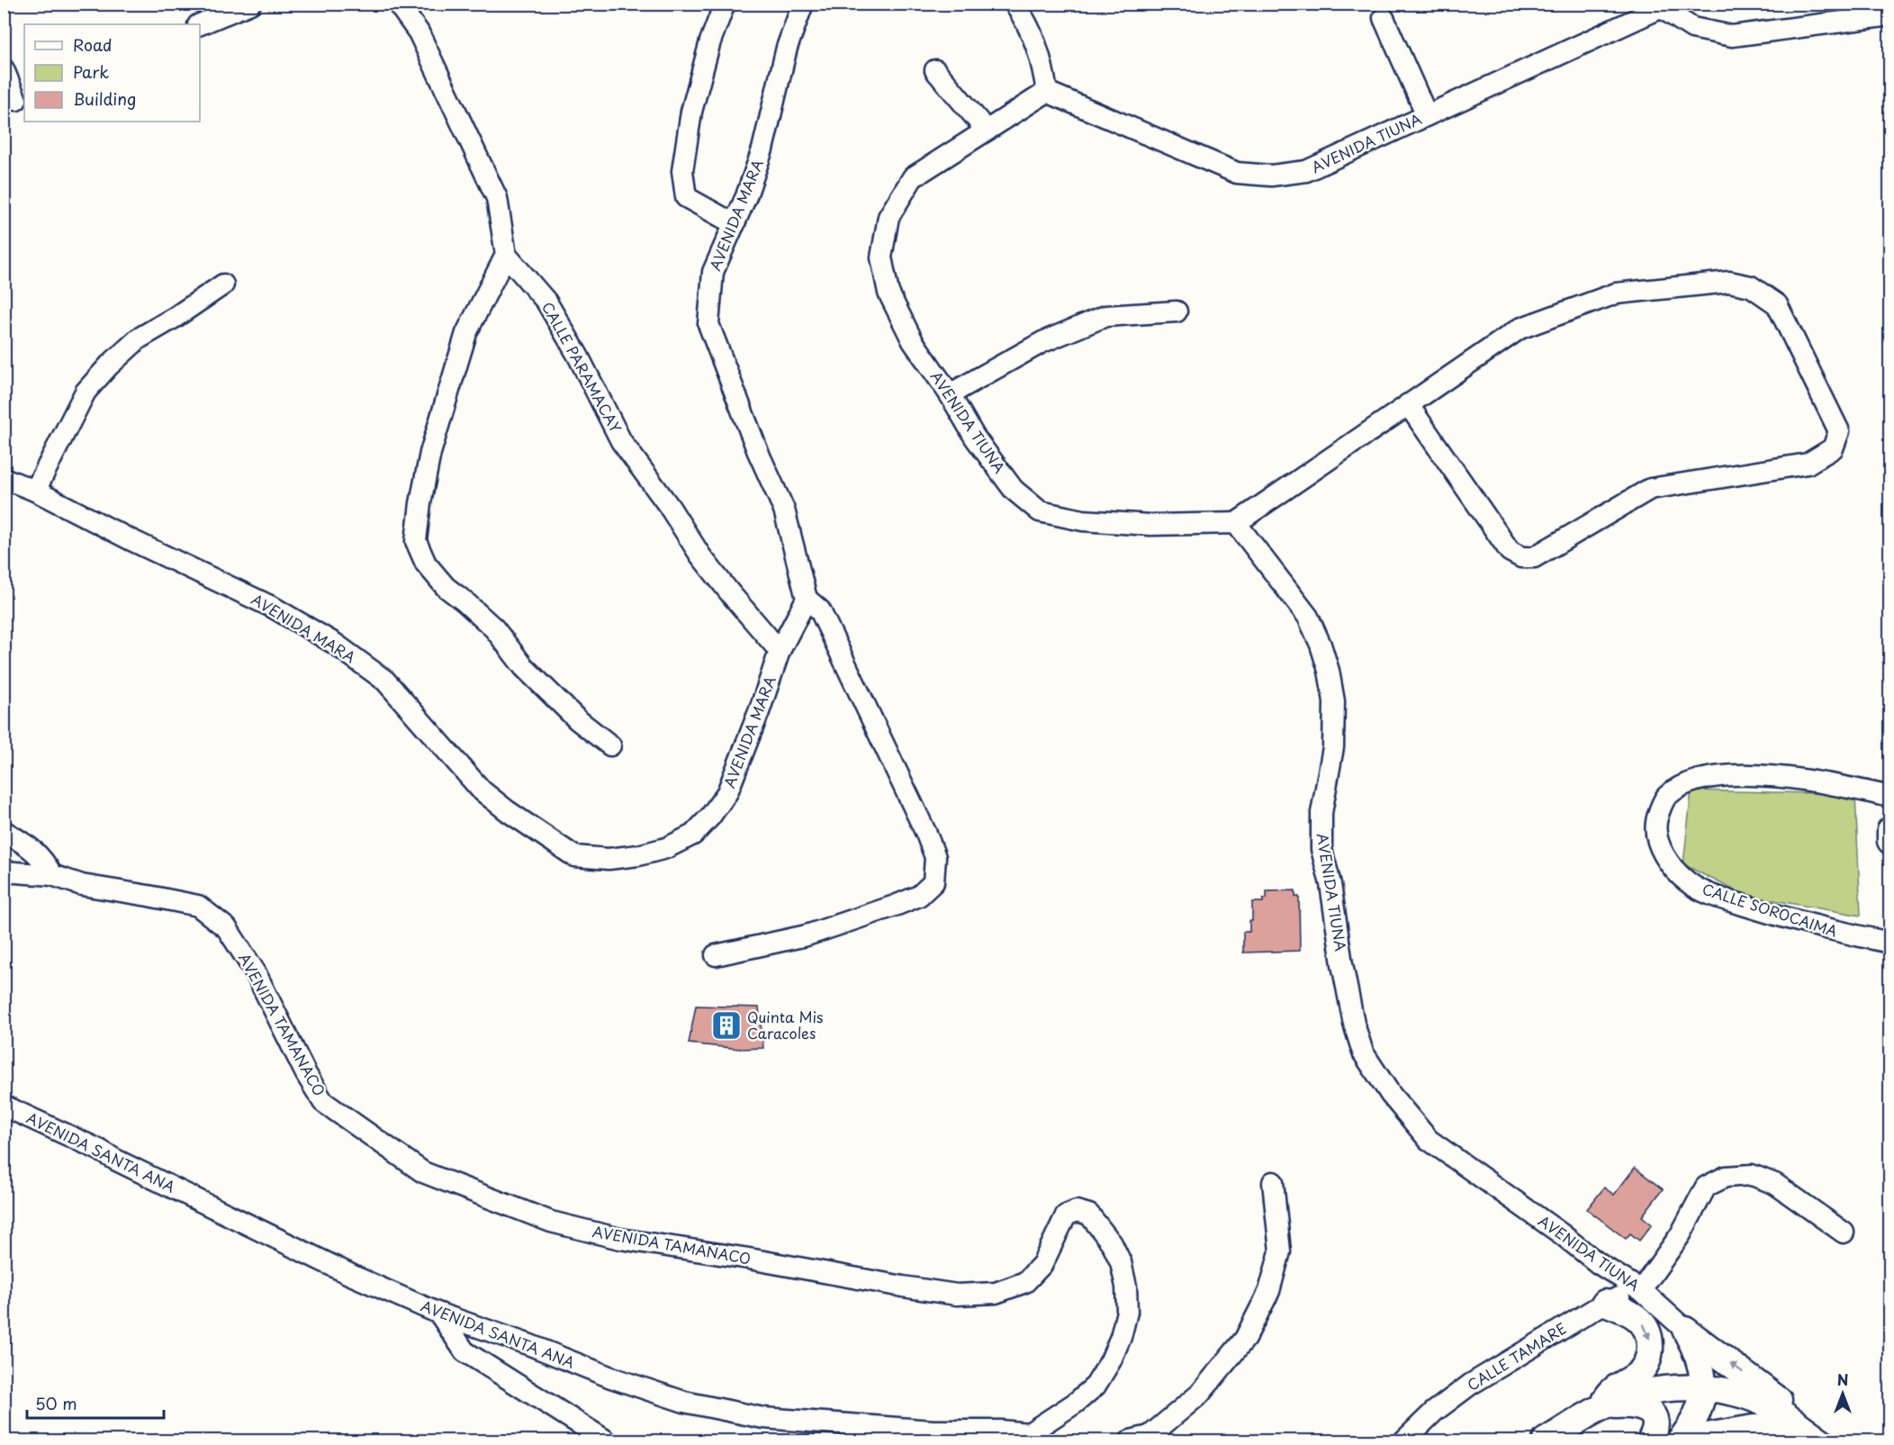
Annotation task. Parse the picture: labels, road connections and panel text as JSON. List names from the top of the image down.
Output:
{
  "streets": {
    "street": [
      "AVENIDA TIUNA",
      "AVENIDA MARA",
      "CALLE PARAMACAY",
      "CALLE SOROCAIMA",
      "AVENIDA TAMANACO",
      "AVENIDA SANTA ANA",
      "CALLE TAMARE"
    ]
  },
  "crossings": [
    ["AVENIDA TIUNA", "CALLE TAMARE"],
    ["AVENIDA MARA", "CALLE PARAMACAY"],
    ["AVENIDA TAMANACO", "AVENIDA SANTA ANA"]
  ],
  "places": {
    "building": ["Quinta Mis Caracoles"]
  },
  "legend": ["Road", "Park", "Building"],
  "scale_bar": "50 m",
  "north": "top"
}
